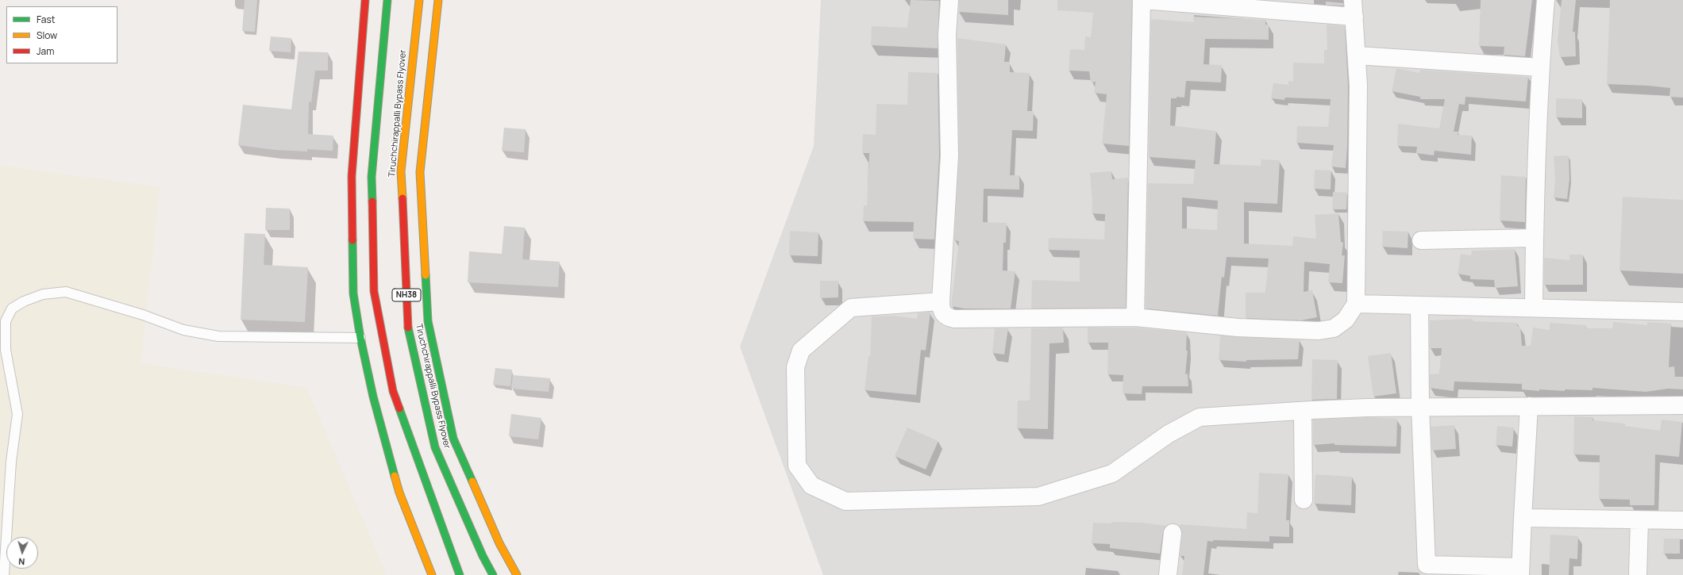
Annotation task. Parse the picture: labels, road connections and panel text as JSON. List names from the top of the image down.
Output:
{
  "streets": {
    "main road": ["Tiruchchirappalli Bypass Flyover", "NH38"]
  },
  "legend": ["Fast", "Slow", "Jam"],
  "north": "bottom"
}
